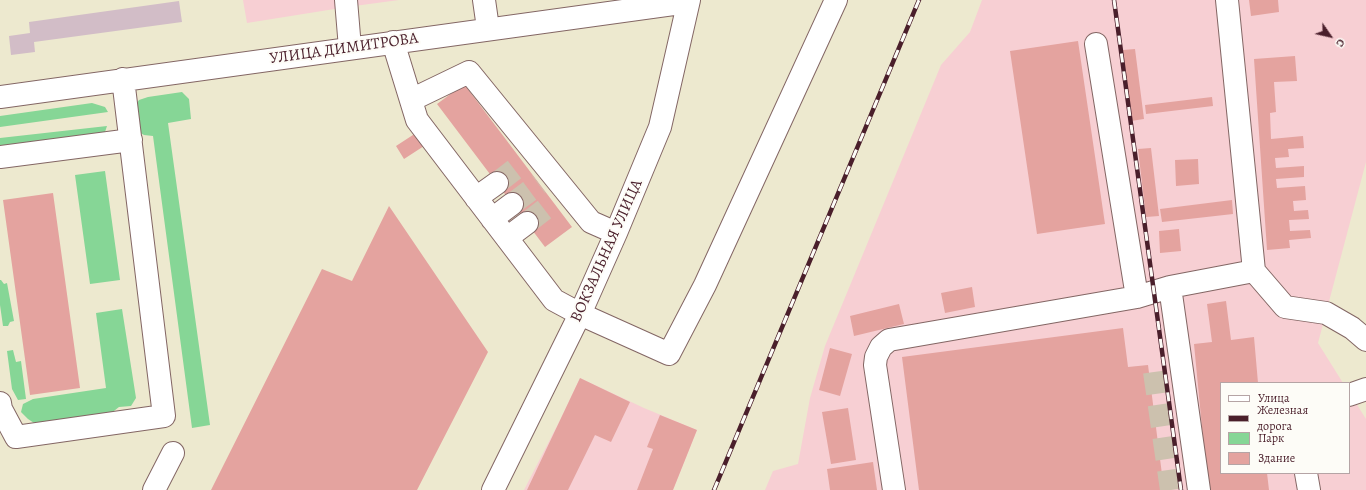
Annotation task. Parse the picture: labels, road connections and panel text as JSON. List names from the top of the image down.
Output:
{
  "streets": {
    "street": ["УЛИЦА ДИМИТРОВА", "ВОКЗАЛЬНАЯ УЛИЦА"]
  },
  "crossings": [
    ["УЛИЦА ДИМИТРОВА", "ВОКЗАЛЬНАЯ УЛИЦА"]
  ],
  "legend": [
    "Улица",
    "Железная дорога",
    "Парк",
    "Здание"
  ],
  "north": "bottom right"
}
